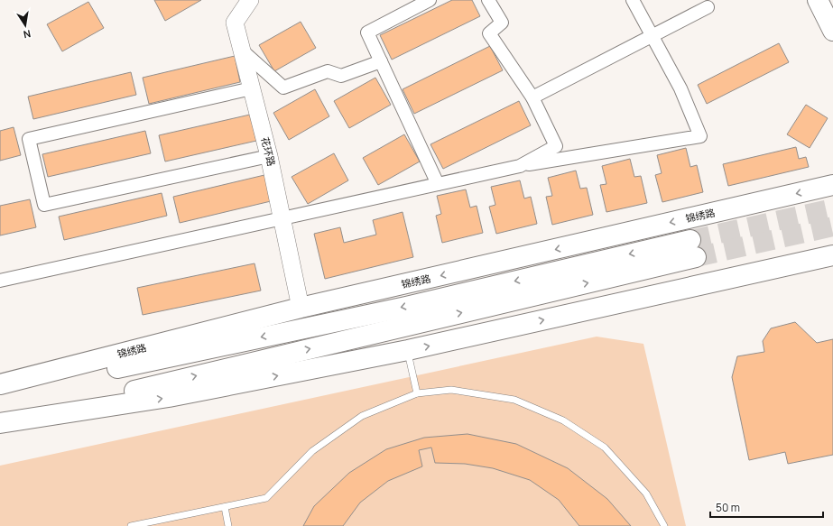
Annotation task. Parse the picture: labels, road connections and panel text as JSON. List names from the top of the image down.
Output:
{
  "streets": {
    "main road": ["锦绣路"],
    "street": ["花环路"]
  },
  "crossings": [
    ["花环路", "锦绣路"]
  ],
  "scale_bar": "50 m",
  "north": "bottom"
}
